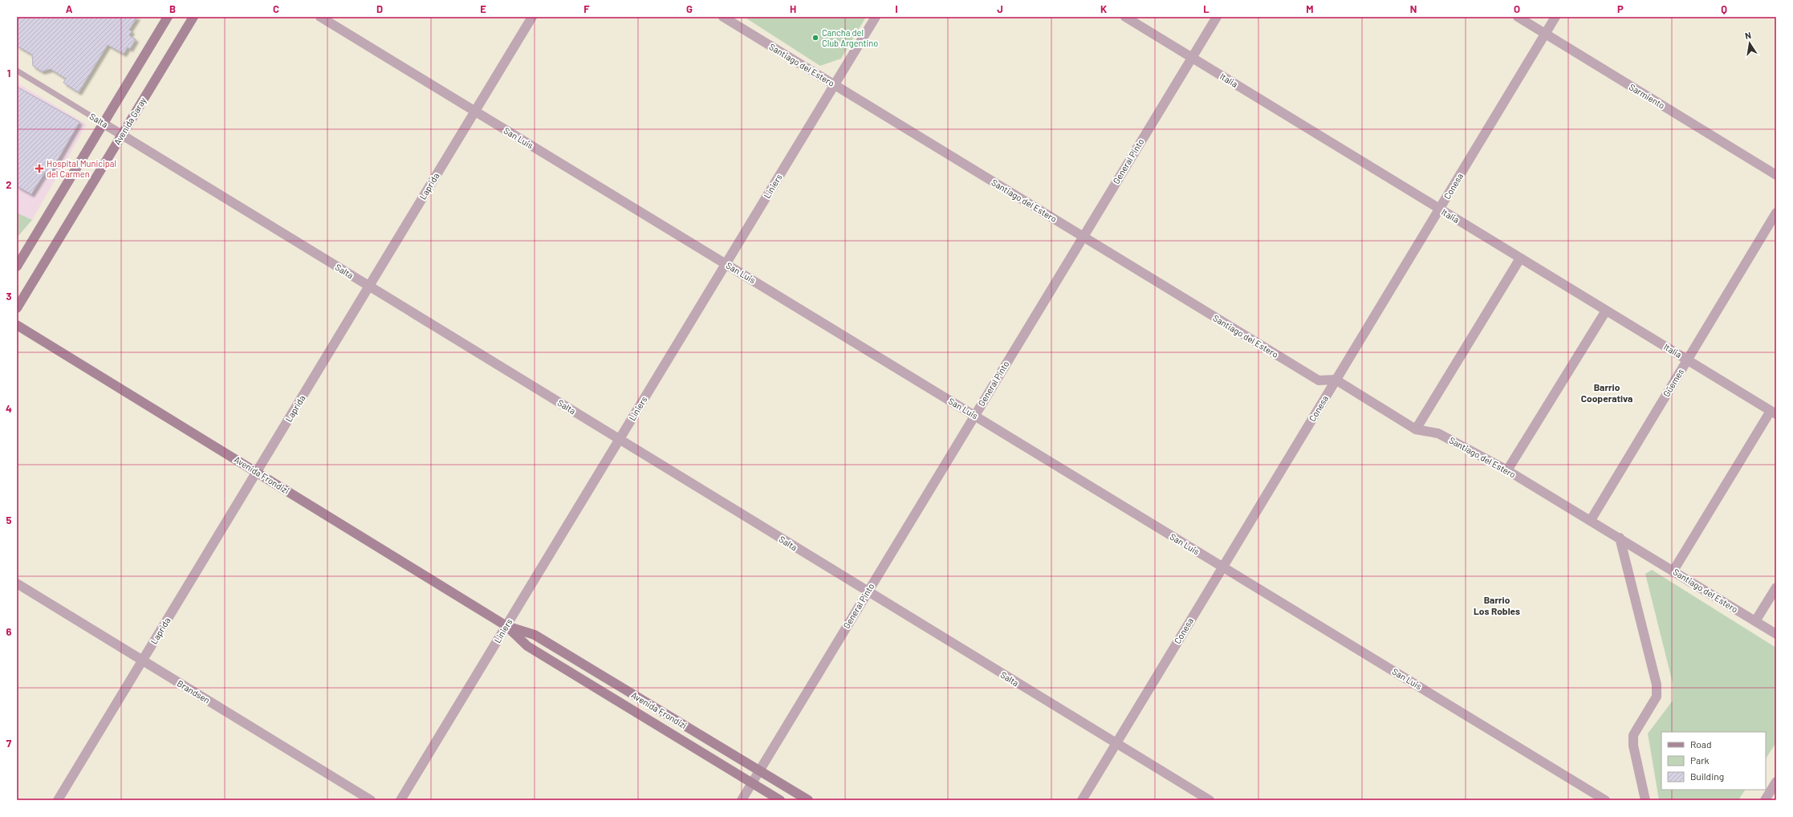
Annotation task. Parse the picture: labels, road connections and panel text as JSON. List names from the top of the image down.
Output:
{
  "streets": {
    "street": [
      "Santiago del Estero",
      "Italia",
      "Sarmiento",
      "Salta",
      "Avenida Garay",
      "San Luis",
      "General Pinto",
      "Laprida",
      "Liniers",
      "Conesa",
      "Güemes",
      "Avenida Frondizi",
      "Brandsen"
    ]
  },
  "crossings": [
    ["Santiago del Estero", "General Pinto"],
    ["Santiago del Estero", "Liniers"],
    ["Santiago del Estero", "Conesa"],
    ["Santiago del Estero", "Güemes"],
    ["Italia", "General Pinto"],
    ["Italia", "Conesa"],
    ["Italia", "Güemes"],
    ["Sarmiento", "Conesa"],
    ["Salta", "Avenida Garay"],
    ["Salta", "General Pinto"],
    ["Salta", "Laprida"],
    ["Salta", "Liniers"],
    ["Salta", "Conesa"],
    ["San Luis", "General Pinto"],
    ["San Luis", "Laprida"],
    ["San Luis", "Liniers"],
    ["San Luis", "Conesa"],
    ["General Pinto", "Avenida Frondizi"],
    ["Laprida", "Avenida Frondizi"],
    ["Laprida", "Brandsen"],
    ["Liniers", "Avenida Frondizi"]
  ],
  "districts": ["Barrio Cooperativa", "Barrio Los Robles"],
  "places": {
    "other": ["Cancha del Club Argentino"],
    "health": ["Hospital Municipal del Carmen"]
  },
  "legend": ["Road", "Park", "Building"],
  "north": "top",
  "grid": {
    "columns": [
      "A",
      "B",
      "C",
      "D",
      "E",
      "F",
      "G",
      "H",
      "I",
      "J",
      "K",
      "L",
      "M",
      "N",
      "O",
      "P",
      "Q"
    ],
    "rows": [
      "1",
      "2",
      "3",
      "4",
      "5",
      "6",
      "7"
    ]
  }
}
